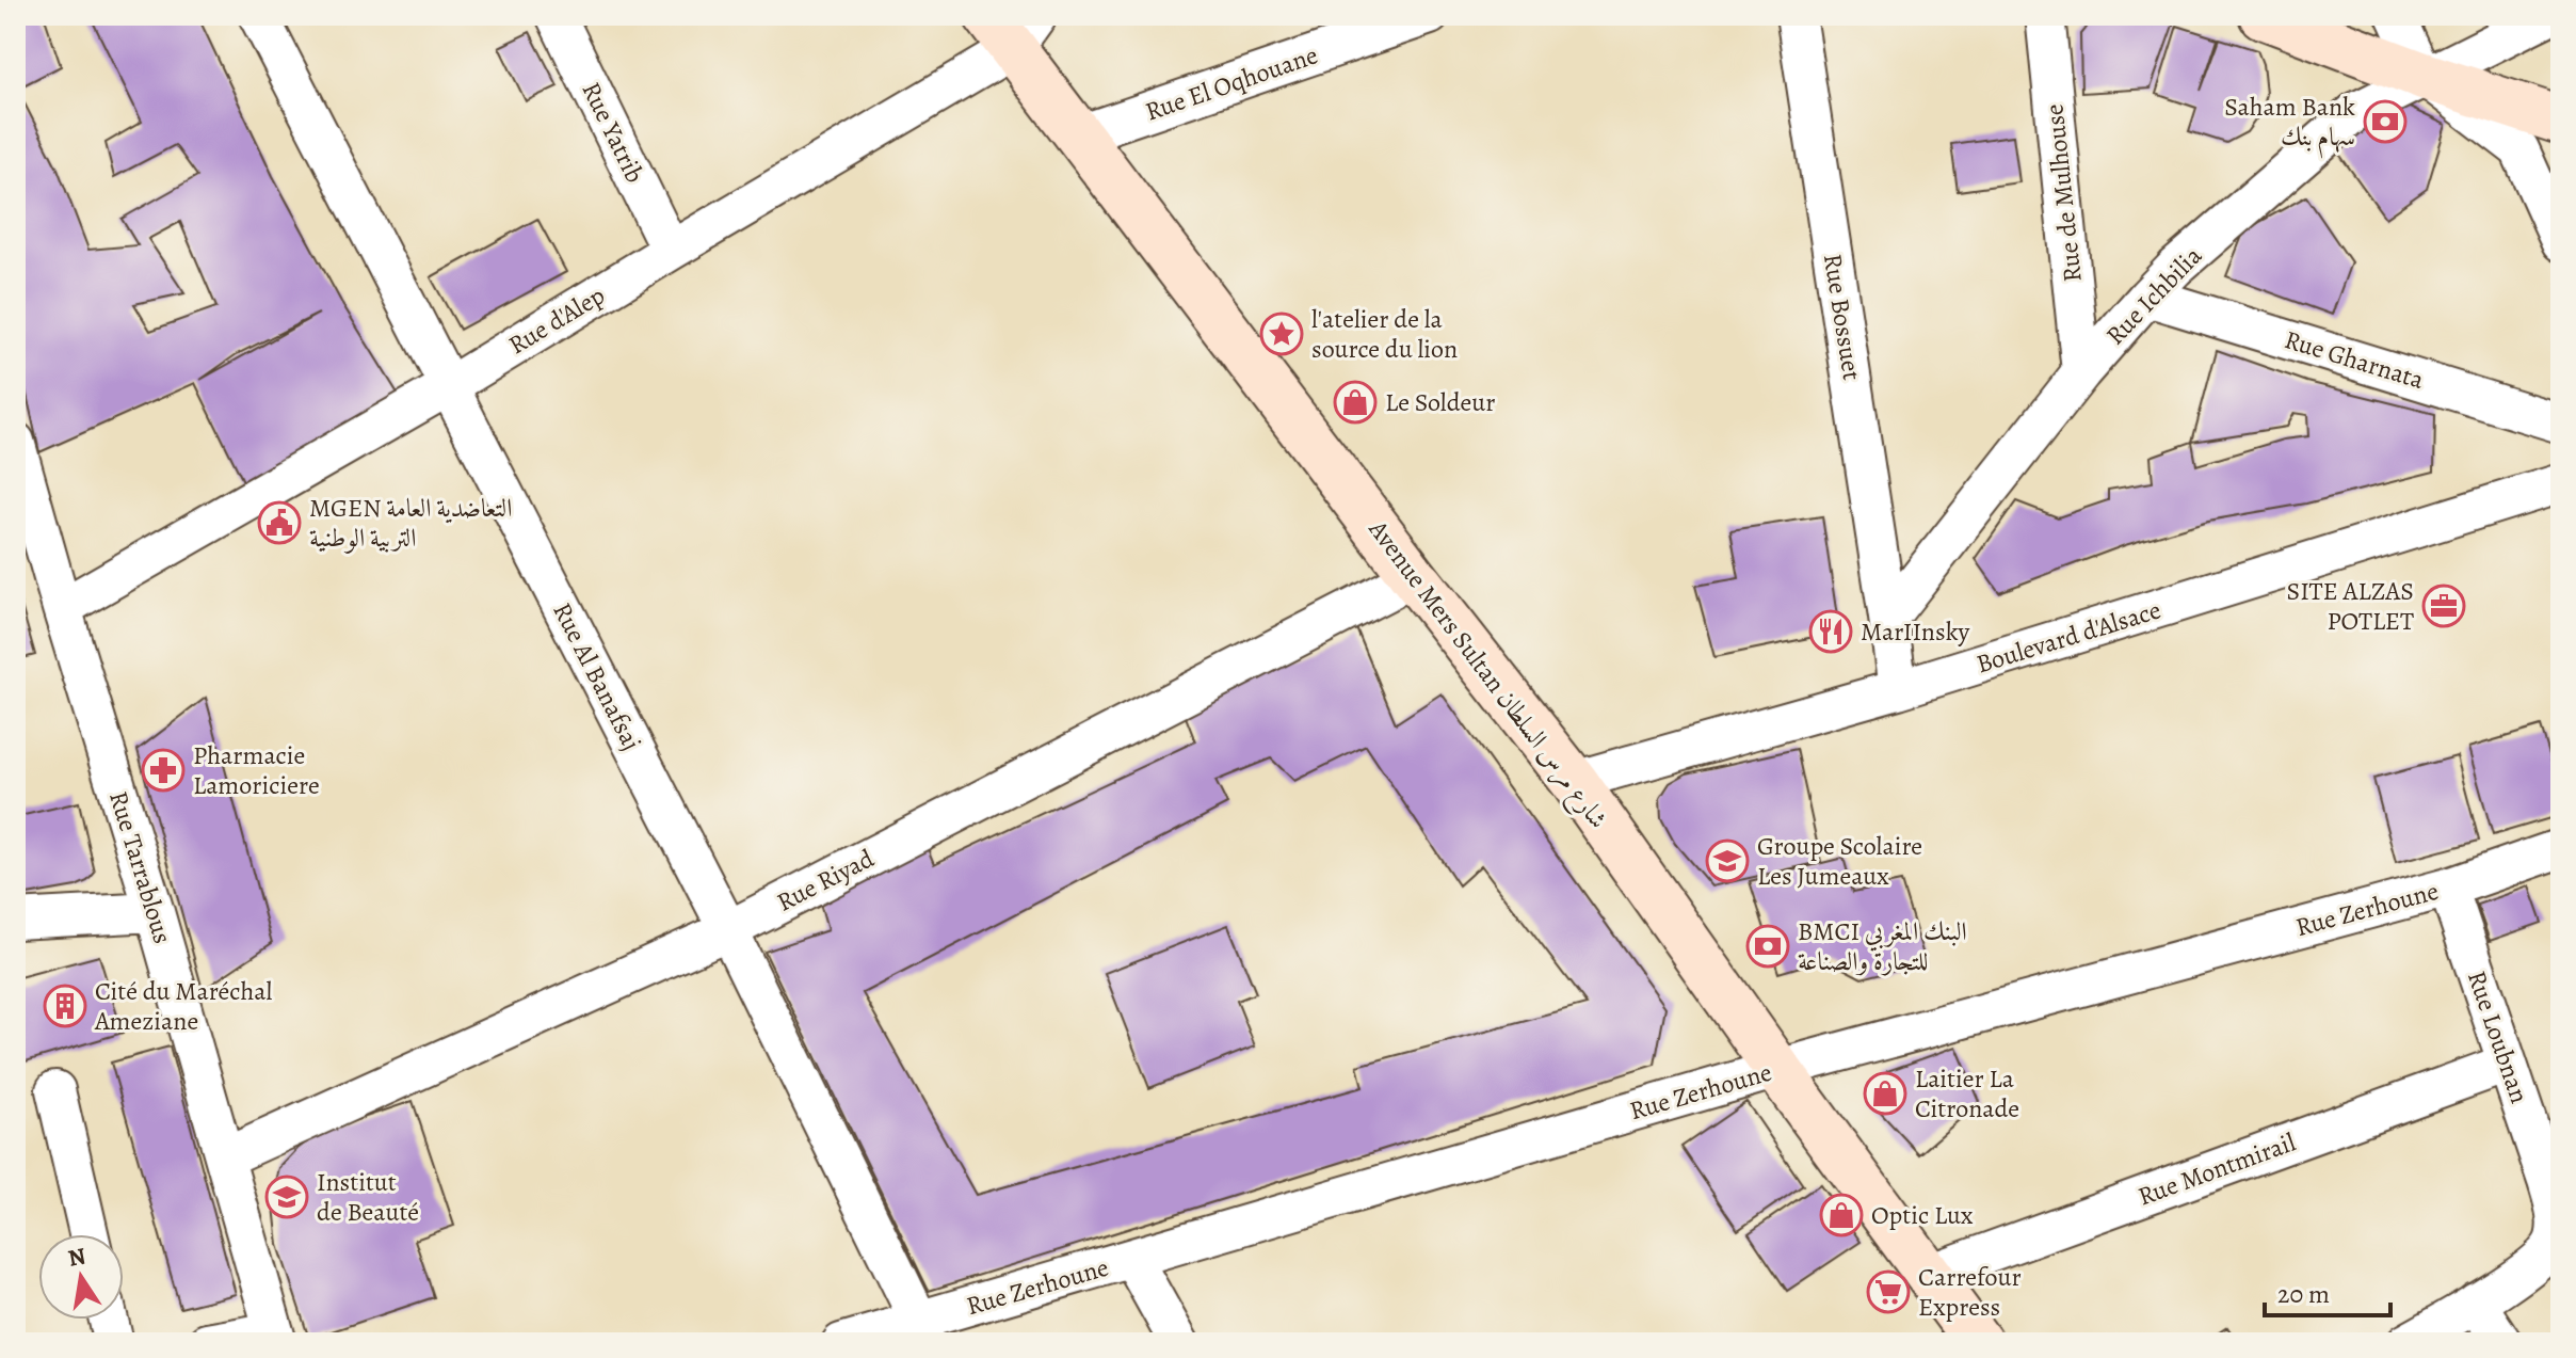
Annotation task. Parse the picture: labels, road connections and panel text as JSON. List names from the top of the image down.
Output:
{
  "streets": {
    "street": [
      "Rue El Oqhouane",
      "Rue Yatrib",
      "Rue de Mulhouse",
      "Rue Ichbilia",
      "Rue Bossuet",
      "Rue d'Alep",
      "Rue Gharnata",
      "Boulevard d'Alsace",
      "Avenue Mers Sultan شارع مرس السلطان",
      "Rue Al Banafsaj",
      "Rue Tarrablous",
      "Rue Riyad",
      "Rue Zerhoune",
      "Rue Loubnan",
      "Rue Montmirail"
    ]
  },
  "crossings": [
    ["Rue El Oqhouane", "Avenue Mers Sultan شارع مرس السلطان"],
    ["Rue Yatrib", "Rue d'Alep"],
    ["Rue de Mulhouse", "Rue Ichbilia"],
    ["Rue Ichbilia", "Rue Bossuet"],
    ["Rue Ichbilia", "Rue Gharnata"],
    ["Rue d'Alep", "Avenue Mers Sultan شارع مرس السلطان"],
    ["Rue d'Alep", "Rue Al Banafsaj"],
    ["Rue d'Alep", "Rue Tarrablous"],
    ["Boulevard d'Alsace", "Avenue Mers Sultan شارع مرس السلطان"],
    ["Avenue Mers Sultan شارع مرس السلطان", "Rue Riyad"],
    ["Avenue Mers Sultan شارع مرس السلطان", "Rue Zerhoune"],
    ["Avenue Mers Sultan شارع مرس السلطان", "Rue Montmirail"],
    ["Rue Al Banafsaj", "Rue Riyad"],
    ["Rue Al Banafsaj", "Rue Zerhoune"],
    ["Rue Tarrablous", "Rue Riyad"],
    ["Rue Zerhoune", "Rue Loubnan"],
    ["Rue Loubnan", "Rue Montmirail"]
  ],
  "places": {
    "bank": ["Saham Bank سهام بنك", "BMCI البنك المغربي للتجارة والصناعة"],
    "place": ["l'atelier de la source du lion"],
    "shop": ["Le Soldeur", "Laitier La Citronade", "Optic Lux"],
    "public building": ["MGEN التعاضدية العامة التربية الوطنية"],
    "office": ["SITE ALZAS POTLET"],
    "restaurant": ["MarIInsky"],
    "pharmacy": ["Pharmacie Lamoriciere"],
    "school or university": ["Groupe Scolaire Les Jumeaux", "Institut de Beauté"],
    "building": ["Cité du Maréchal Ameziane"],
    "supermarket": ["Carrefour Express"]
  },
  "scale_bar": "20 m",
  "north": "top"
}
